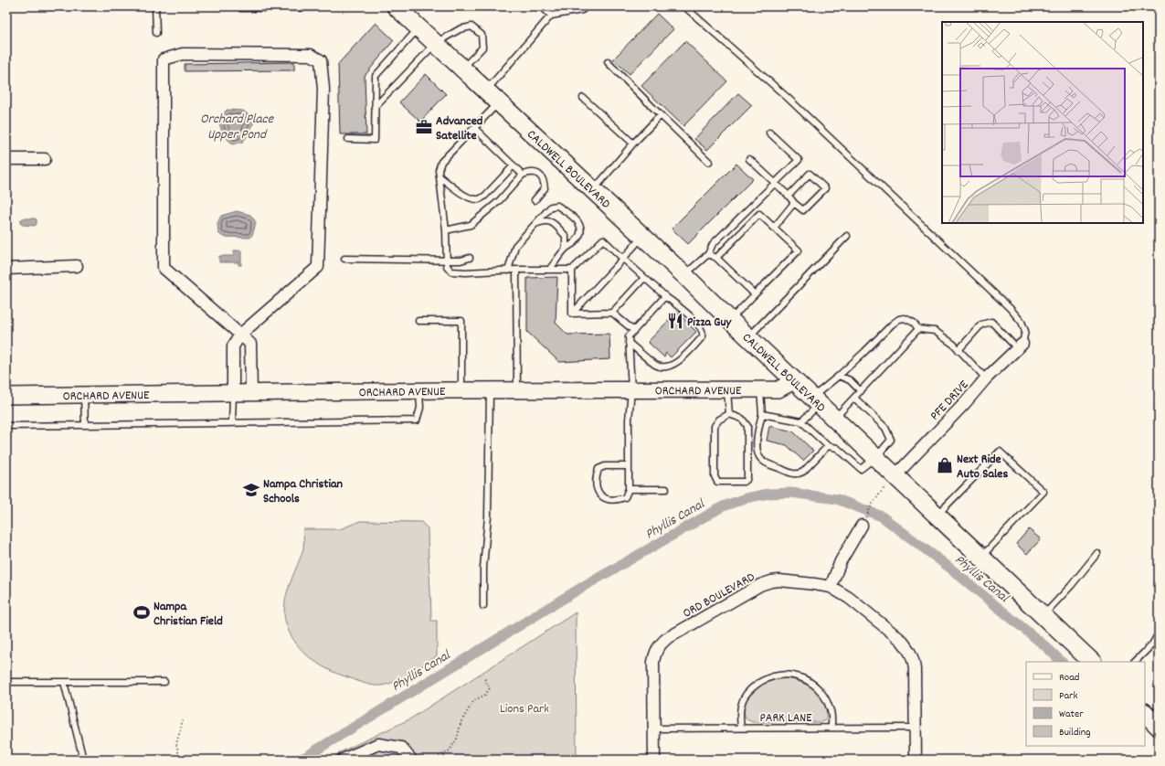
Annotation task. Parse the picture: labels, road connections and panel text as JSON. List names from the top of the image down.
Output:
{
  "streets": {
    "main road": ["CALDWELL BOULEVARD"],
    "street": ["ORCHARD AVENUE", "PFE DRIVE", "ORD BOULEVARD"],
    "lane": ["PARK LANE"]
  },
  "crossings": [
    ["CALDWELL BOULEVARD", "ORCHARD AVENUE"],
    ["CALDWELL BOULEVARD", "PFE DRIVE"],
    ["ORD BOULEVARD", "PARK LANE"]
  ],
  "water": ["Orchard Place Upper Pond", "Phyllis Canal"],
  "parks": ["Lions Park"],
  "places": {
    "office": ["Advanced Satellite"],
    "restaurant": ["Pizza Guy"],
    "shop": ["Next Ride Auto Sales"],
    "school or university": ["Nampa Christian Schools"],
    "sports": ["Nampa Christian Field"]
  },
  "legend": [
    "Road",
    "Park",
    "Water",
    "Building"
  ]
}
